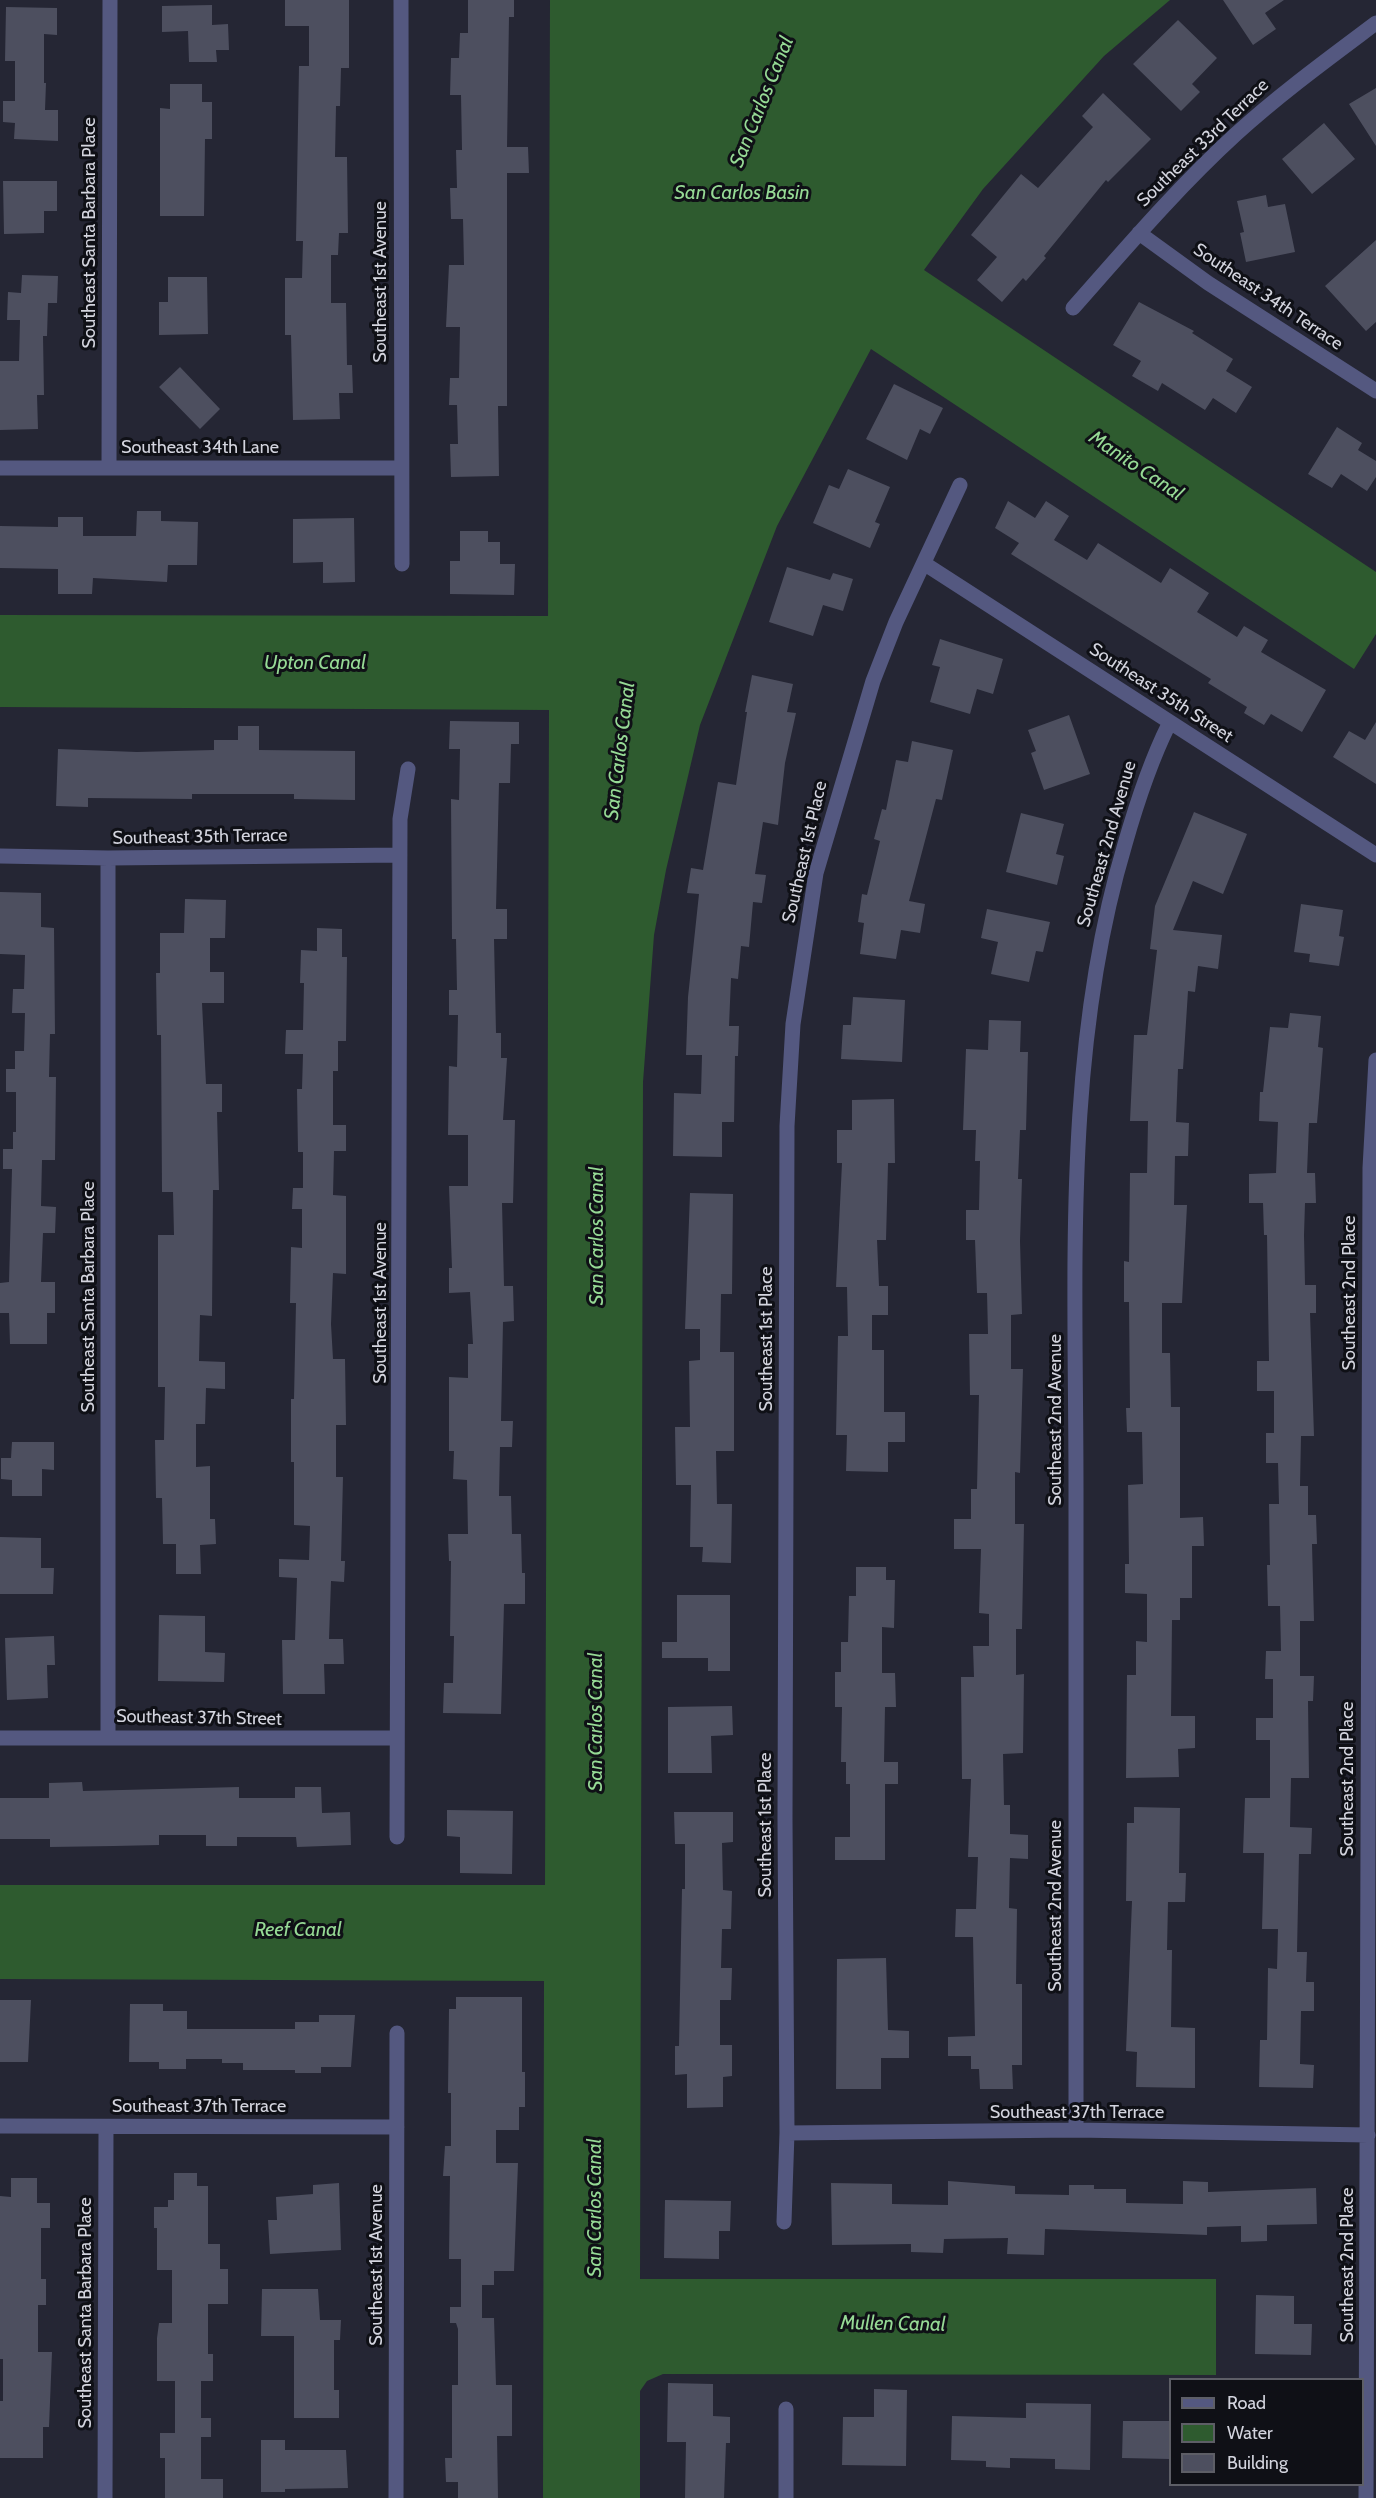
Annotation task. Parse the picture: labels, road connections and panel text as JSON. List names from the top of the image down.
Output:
{
  "streets": {
    "street": [
      "Southeast 33rd Terrace",
      "Southeast Santa Barbara Place",
      "Southeast 1st Avenue",
      "Southeast 34th Terrace",
      "Southeast 34th Lane",
      "Southeast 35th Street",
      "Southeast 35th Terrace",
      "Southeast 2nd Avenue",
      "Southeast 1st Place",
      "Southeast 2nd Place",
      "Southeast 37th Street",
      "Southeast 37th Terrace"
    ]
  },
  "crossings": [
    ["Southeast 33rd Terrace", "Southeast 34th Terrace"],
    ["Southeast Santa Barbara Place", "Southeast 34th Lane"],
    ["Southeast Santa Barbara Place", "Southeast 35th Terrace"],
    ["Southeast Santa Barbara Place", "Southeast 37th Street"],
    ["Southeast Santa Barbara Place", "Southeast 37th Terrace"],
    ["Southeast 1st Avenue", "Southeast 34th Lane"],
    ["Southeast 1st Avenue", "Southeast 35th Terrace"],
    ["Southeast 1st Avenue", "Southeast 37th Street"],
    ["Southeast 1st Avenue", "Southeast 37th Terrace"],
    ["Southeast 35th Street", "Southeast 2nd Avenue"],
    ["Southeast 35th Street", "Southeast 1st Place"],
    ["Southeast 2nd Avenue", "Southeast 37th Terrace"],
    ["Southeast 1st Place", "Southeast 37th Terrace"],
    ["Southeast 2nd Place", "Southeast 37th Terrace"]
  ],
  "water": [
    "San Carlos Canal",
    "San Carlos Basin",
    "Manito Canal",
    "Upton Canal",
    "Reef Canal",
    "Mullen Canal"
  ],
  "legend": ["Road", "Water", "Building"]
}
